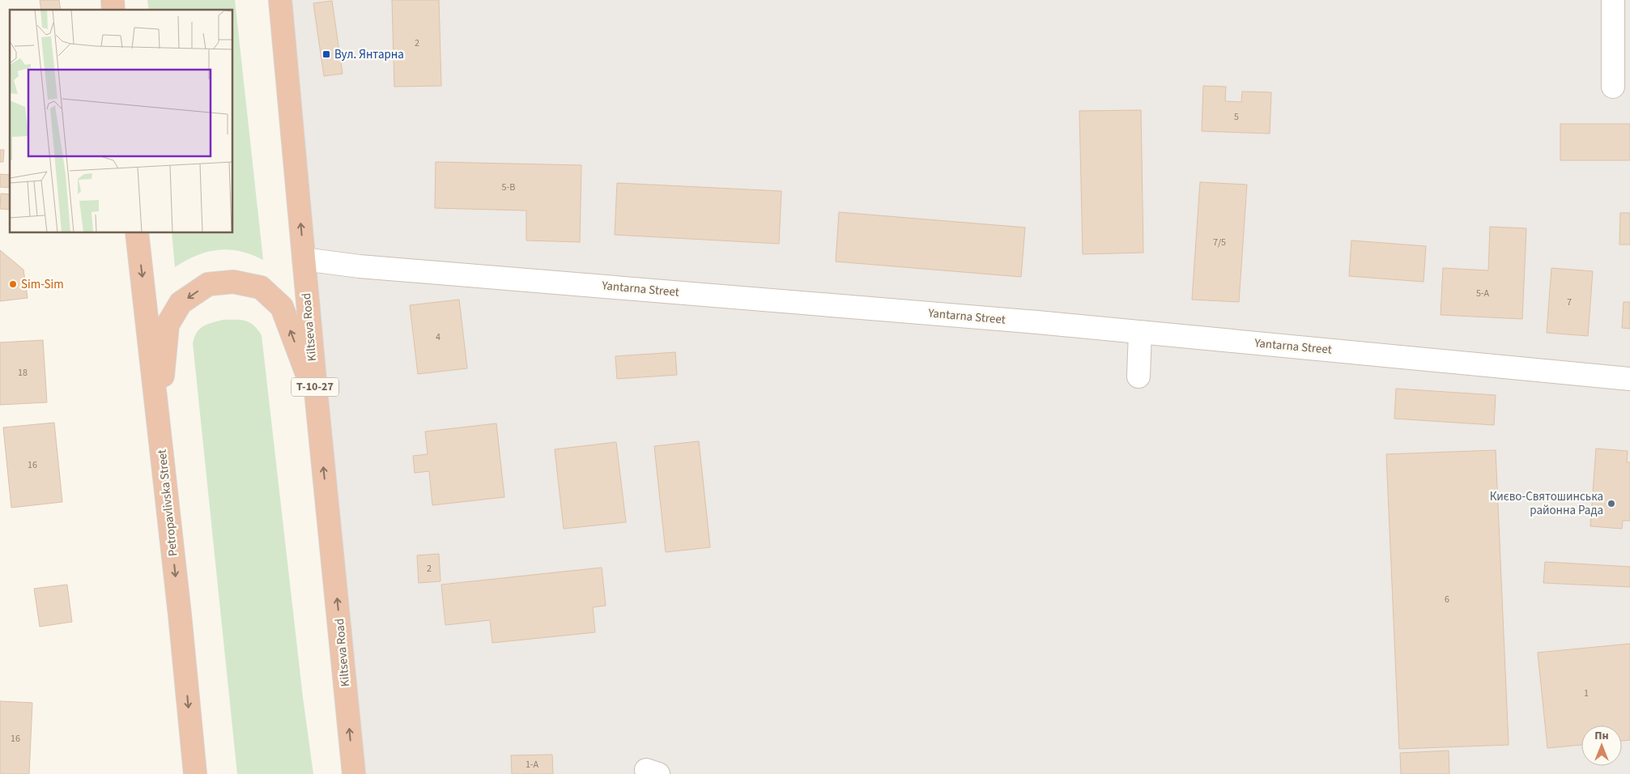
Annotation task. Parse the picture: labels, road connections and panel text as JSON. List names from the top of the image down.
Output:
{
  "streets": {
    "highway": ["Kiltseva Road", "Т-10-27", "Petropavlivska Street"],
    "street": ["Yantarna Street"]
  },
  "crossings": [
    ["Yantarna Street", "Kiltseva Road"]
  ],
  "one_way": ["Kiltseva Road", "Petropavlivska Street"],
  "places": {
    "transit": ["Вул. Янтарна"],
    "other": ["Sim-Sim", "Києво-Святошинська районна Рада"]
  },
  "house_numbers": [
    "2",
    "5",
    "5-В",
    "7/5",
    "5-А",
    "7",
    "4",
    "18",
    "16",
    "2",
    "6",
    "1",
    "16",
    "1-А"
  ],
  "north": "top"
}
